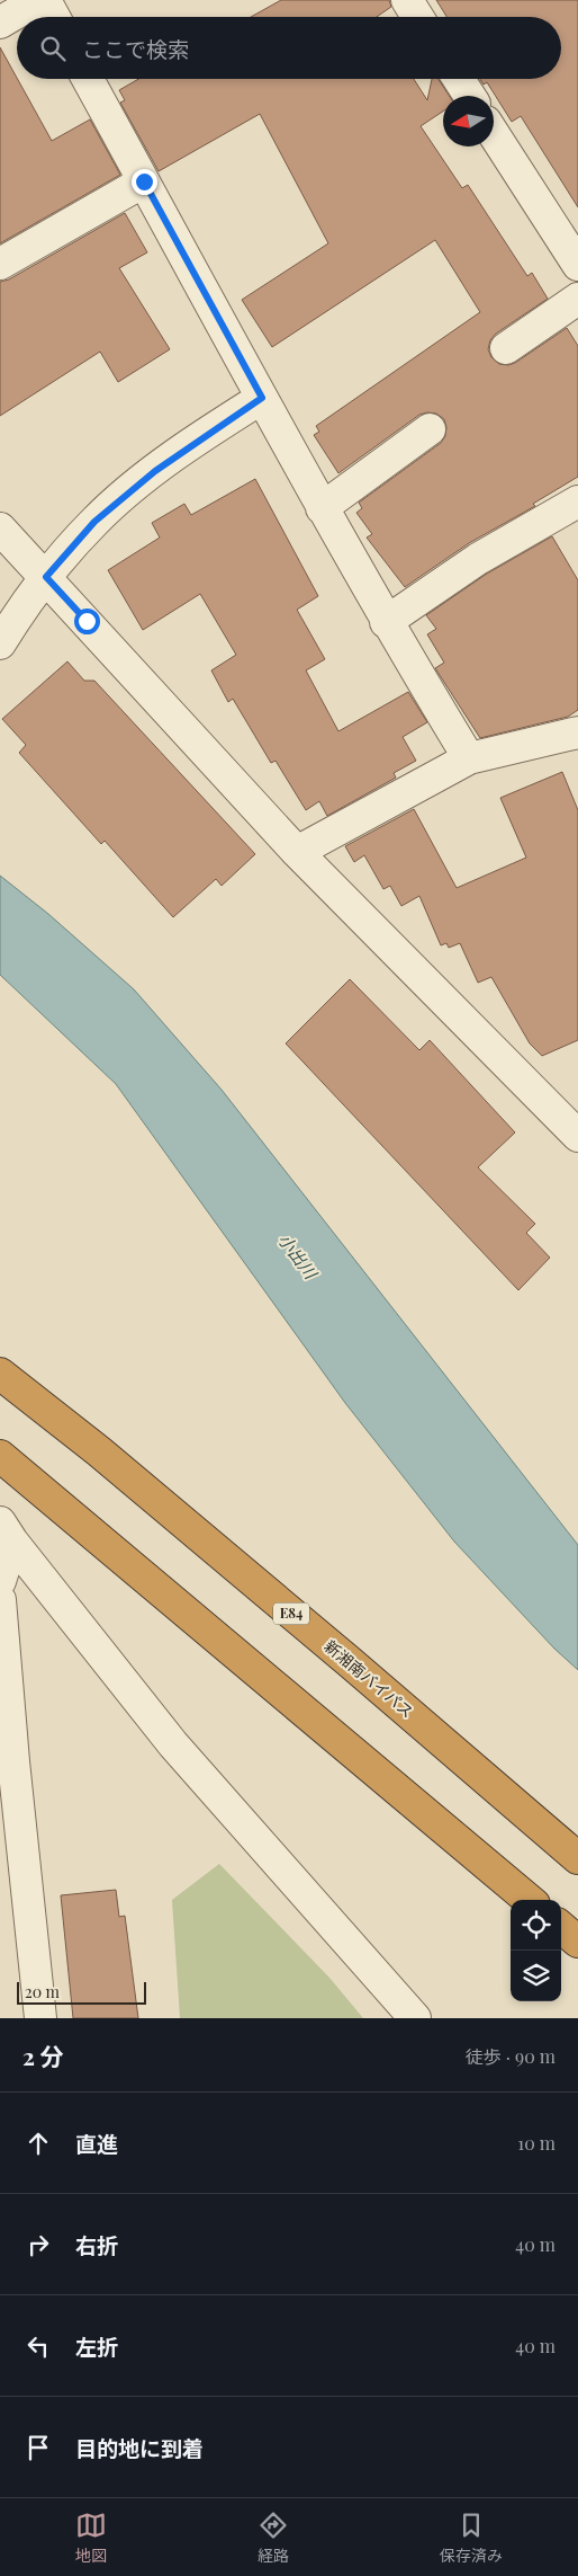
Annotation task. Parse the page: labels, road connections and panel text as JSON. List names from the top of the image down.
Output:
{
  "streets": {
    "highway": ["E84", "新湘南バイパス"]
  },
  "water": ["小出川"],
  "scale_bar": "20 m",
  "north": "left",
  "page": {
    "search": "ここで検索",
    "scale": "20 m",
    "heading": ["2 分", "徒歩 · 90 m"],
    "list": [
      ["直進", "10 m"],
      ["右折", "40 m"],
      ["左折", "40 m"],
      "目的地に到着"
    ],
    "nav": ["地図", "経路", "保存済み"]
  }
}
